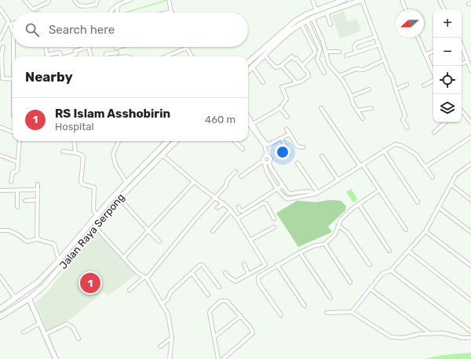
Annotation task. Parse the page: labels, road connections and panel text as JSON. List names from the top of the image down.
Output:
{
  "streets": {
    "main road": ["Jalan Raya Serpong"]
  },
  "north": "left",
  "page": {
    "map_buttons": ["+", "−"],
    "search": "Search here",
    "heading": "Nearby",
    "list": [
      {
        "mark": "1",
        "name": "RS Islam Asshobirin",
        "note": "Hospital",
        "value": "460 m"
      }
    ],
    "pins": "1"
  }
}
